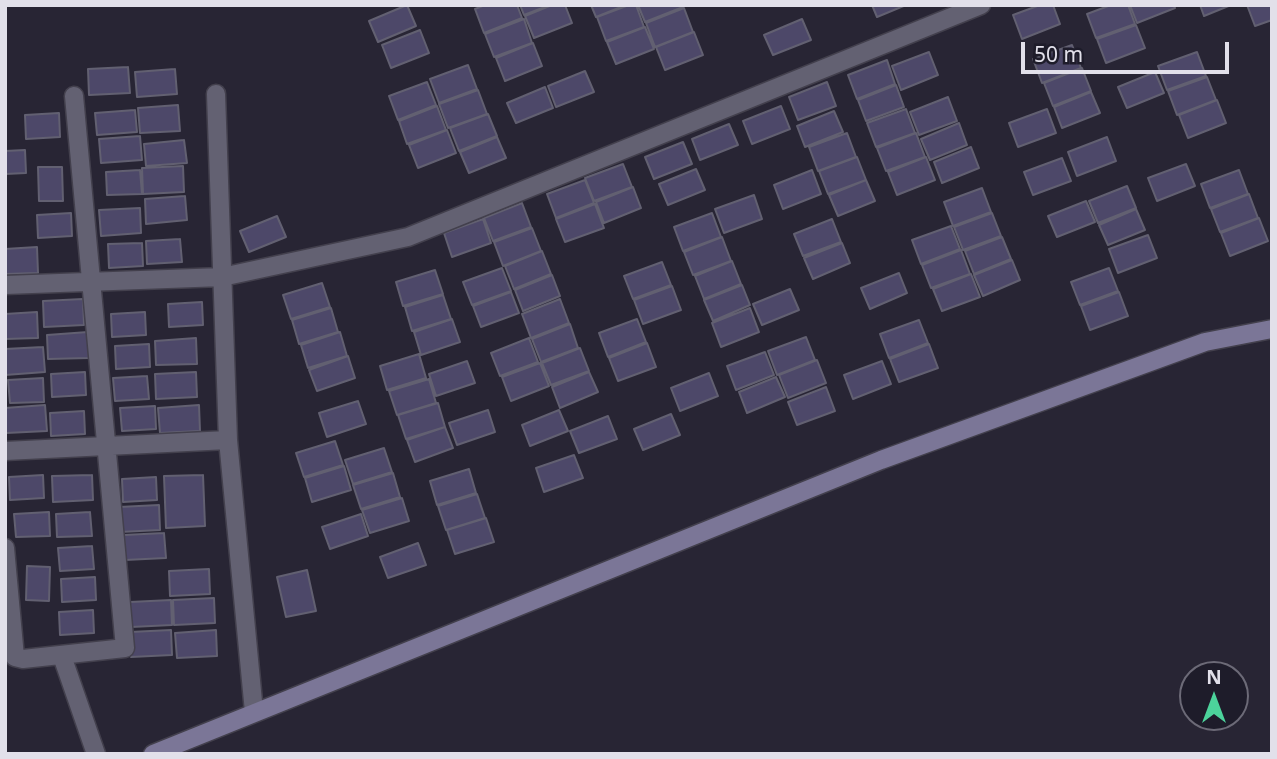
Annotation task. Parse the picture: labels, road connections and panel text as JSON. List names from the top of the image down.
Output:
{
  "scale_bar": "50 m",
  "north": "top"
}
